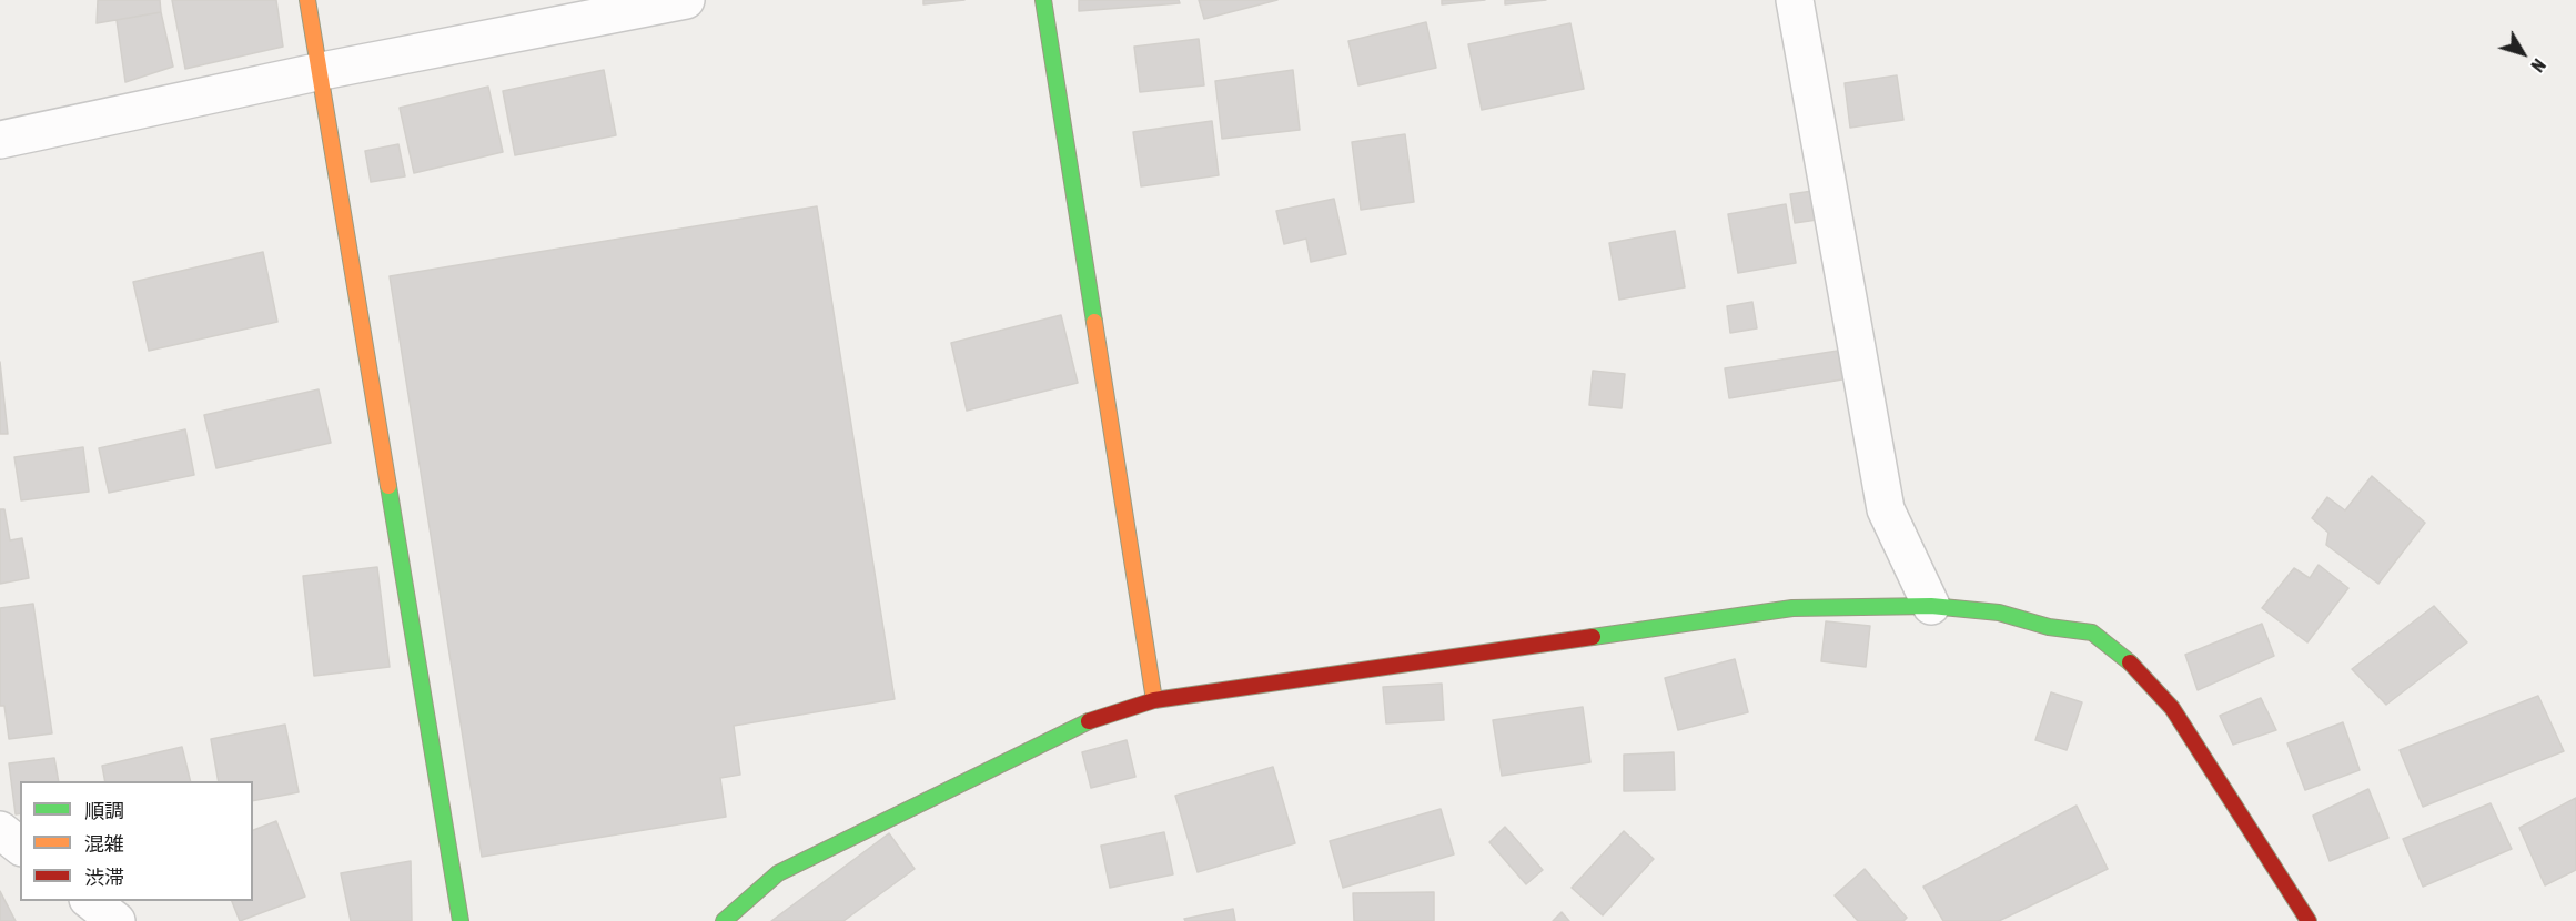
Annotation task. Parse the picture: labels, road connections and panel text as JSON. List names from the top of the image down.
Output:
{
  "legend": ["順調", "混雑", "渋滞"],
  "north": "bottom right"
}
